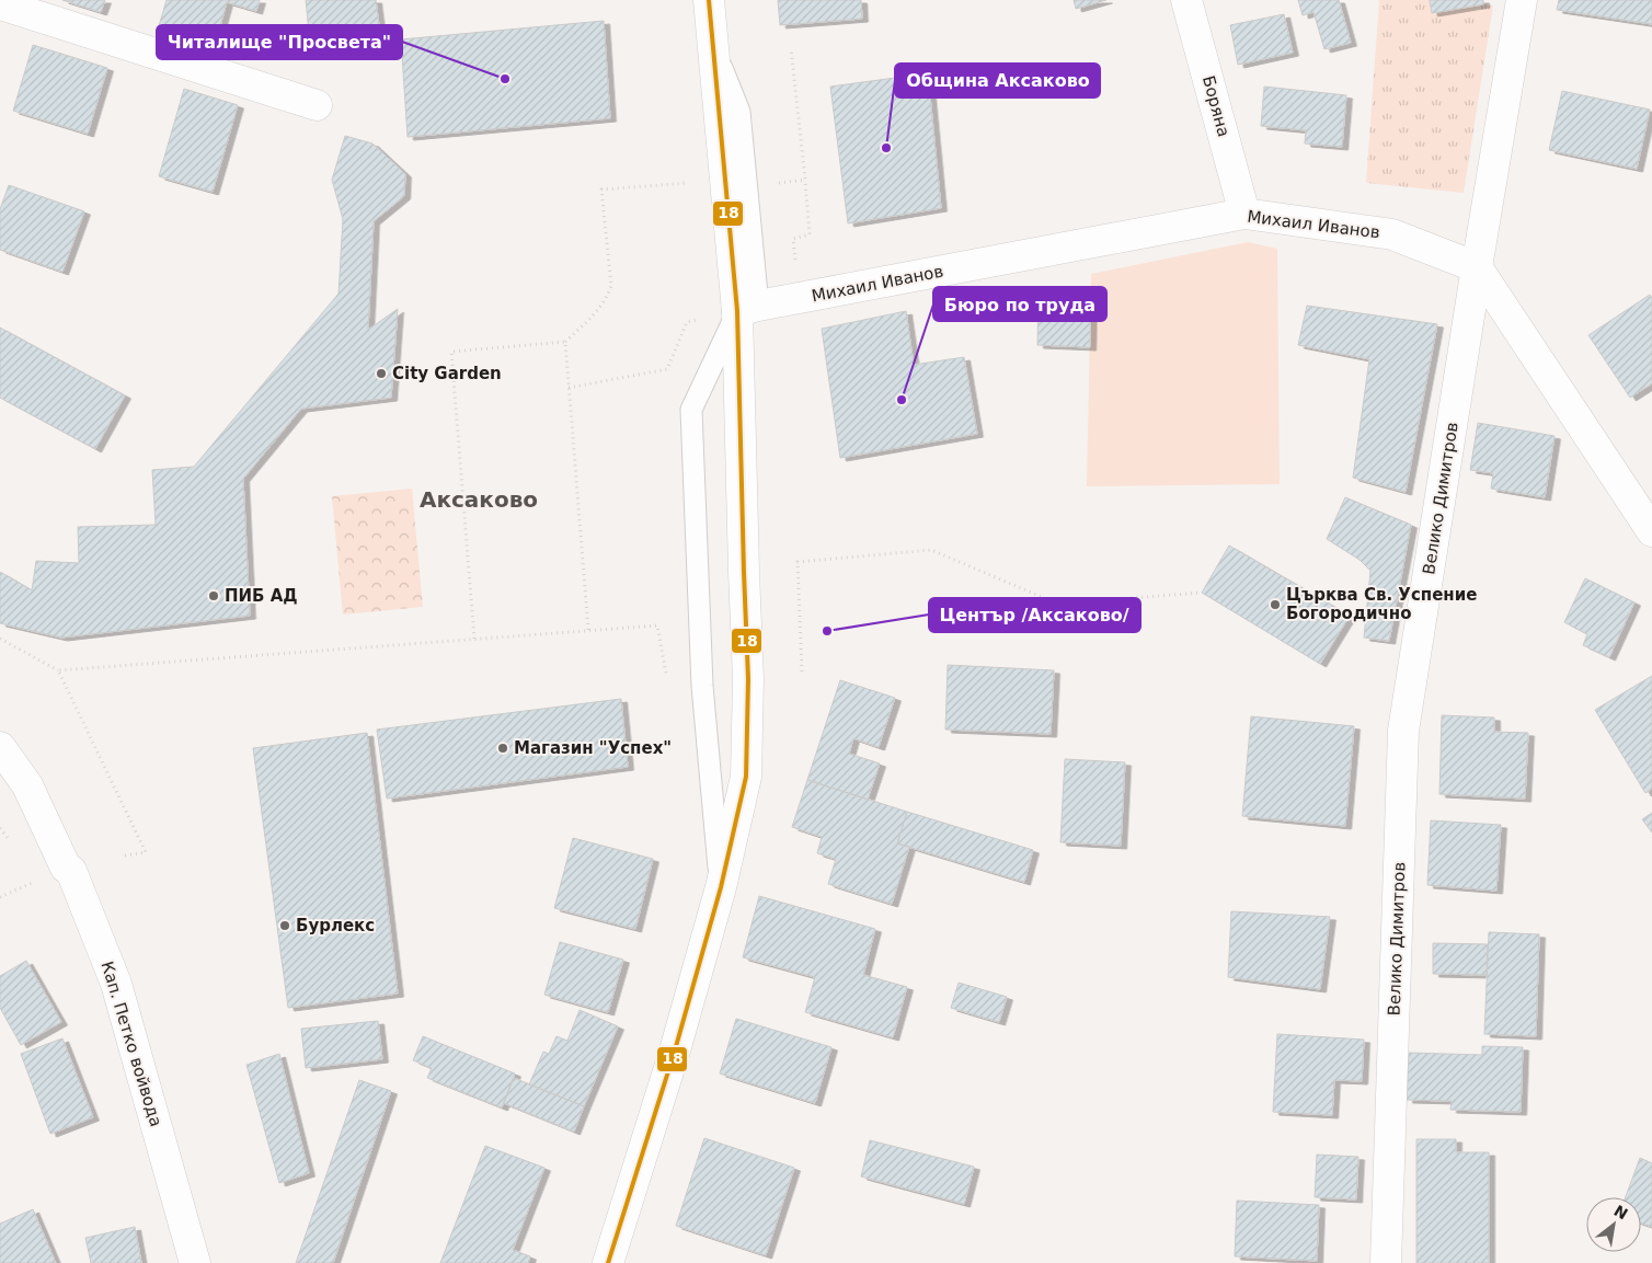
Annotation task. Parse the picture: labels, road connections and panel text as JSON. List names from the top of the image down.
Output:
{
  "streets": {
    "street": [
      "Боряна",
      "Михаил Иванов",
      "Велико Димитров",
      "Кап. Петко войвода"
    ]
  },
  "crossings": [
    ["Боряна", "Михаил Иванов"],
    ["Михаил Иванов", "Велико Димитров"]
  ],
  "districts": ["Аксаково"],
  "places": [
    "Читалище \"Просвета\"",
    "Община Аксаково",
    "City Garden",
    "Бюро по труда",
    "ПИБ АД",
    "Църква Св. Успение Богородично",
    "Център /Аксаково/",
    "Магазин \"Успех\"",
    "Бурлекс"
  ],
  "lines": ["transit line 18"],
  "north": "top right"
}
